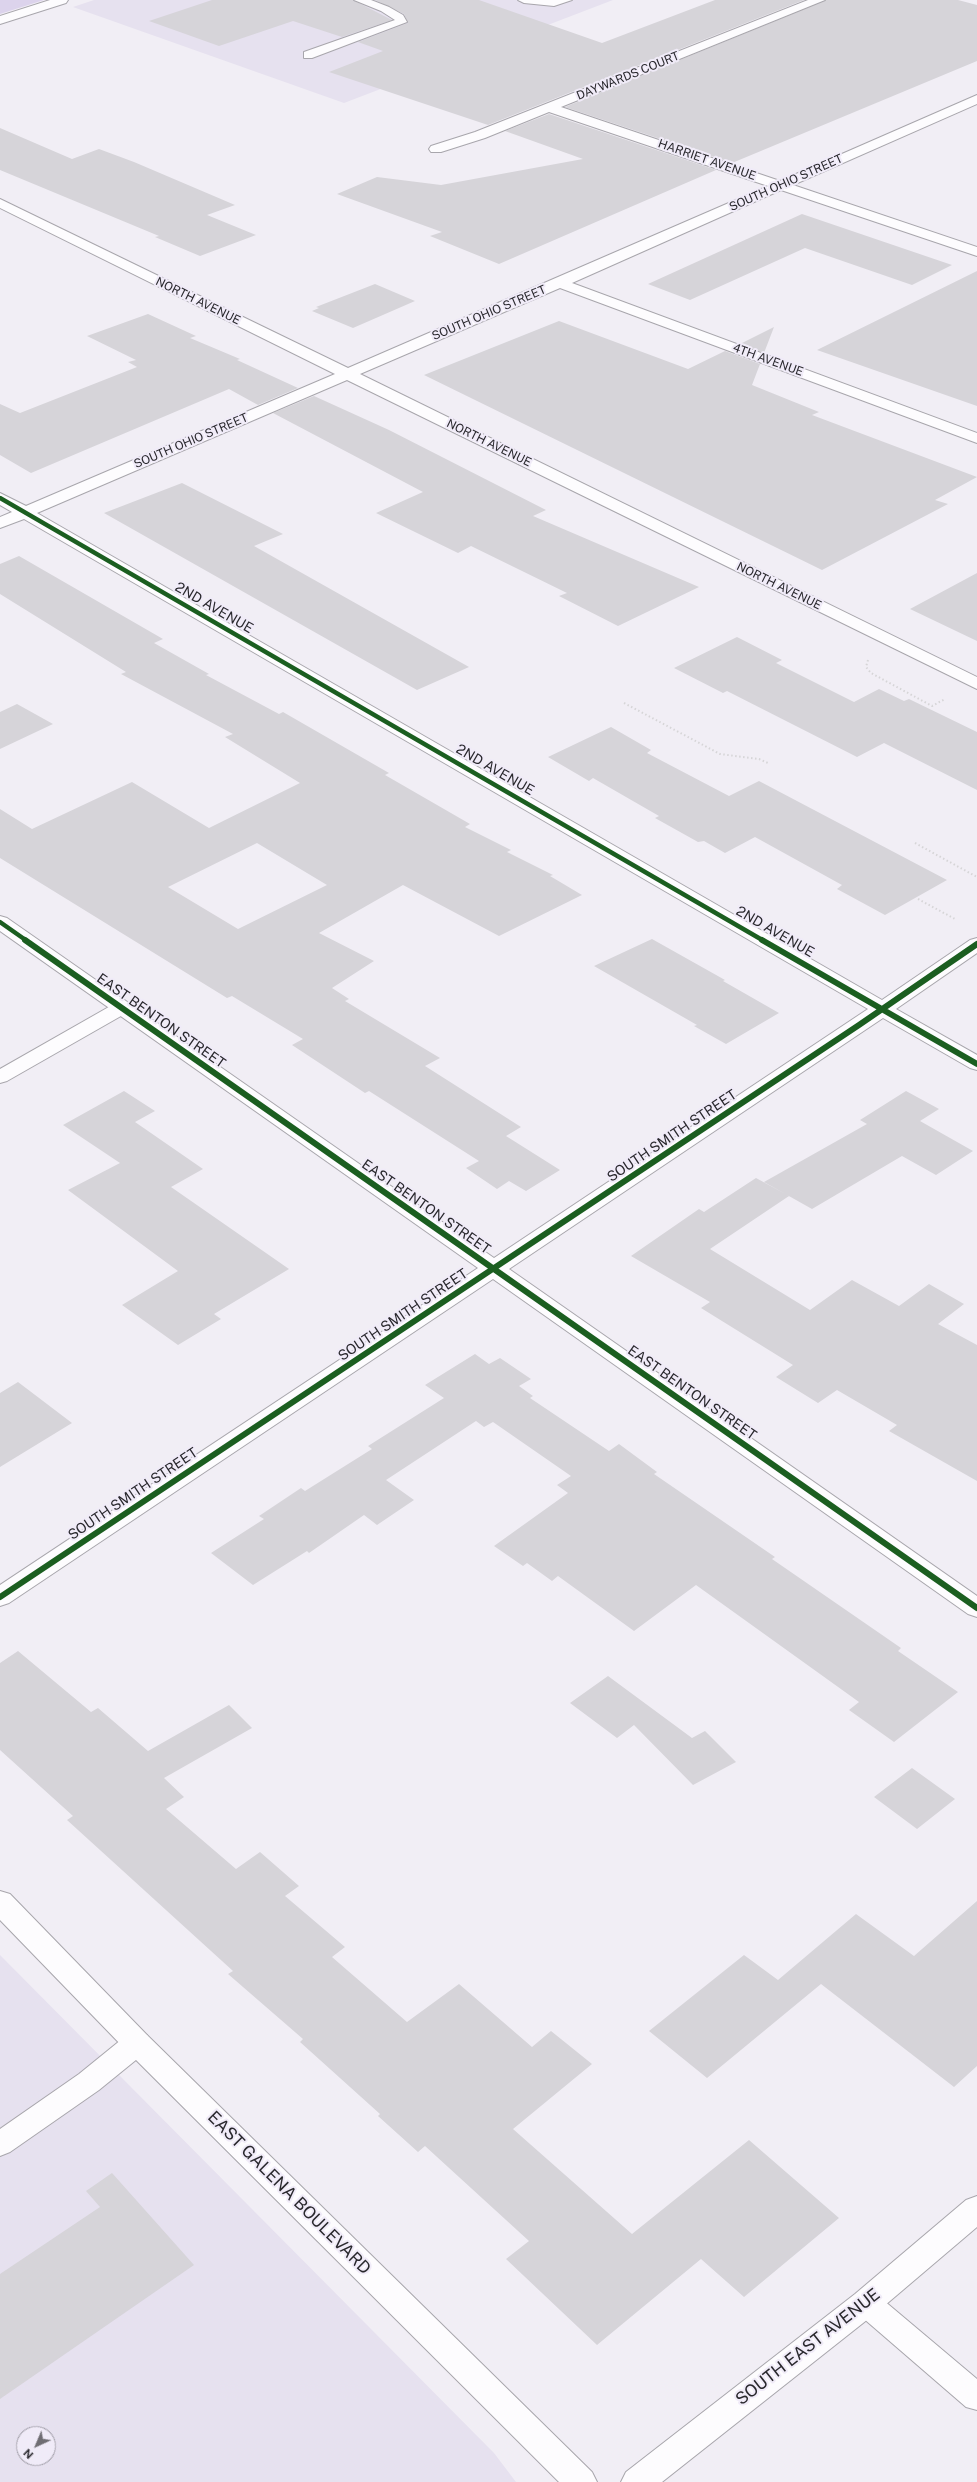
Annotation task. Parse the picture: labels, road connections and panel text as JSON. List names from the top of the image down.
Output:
{
  "streets": {
    "street": [
      "DAYWARDS COURT",
      "HARRIET AVENUE",
      "SOUTH OHIO STREET",
      "NORTH AVENUE",
      "4TH AVENUE",
      "2ND AVENUE",
      "EAST BENTON STREET",
      "SOUTH SMITH STREET",
      "EAST GALENA BOULEVARD",
      "SOUTH EAST AVENUE"
    ]
  },
  "crossings": [
    ["DAYWARDS COURT", "HARRIET AVENUE"],
    ["HARRIET AVENUE", "SOUTH OHIO STREET"],
    ["SOUTH OHIO STREET", "NORTH AVENUE"],
    ["SOUTH OHIO STREET", "4TH AVENUE"],
    ["SOUTH OHIO STREET", "2ND AVENUE"],
    ["2ND AVENUE", "SOUTH SMITH STREET"],
    ["EAST BENTON STREET", "SOUTH SMITH STREET"]
  ],
  "north": "bottom left"
}
